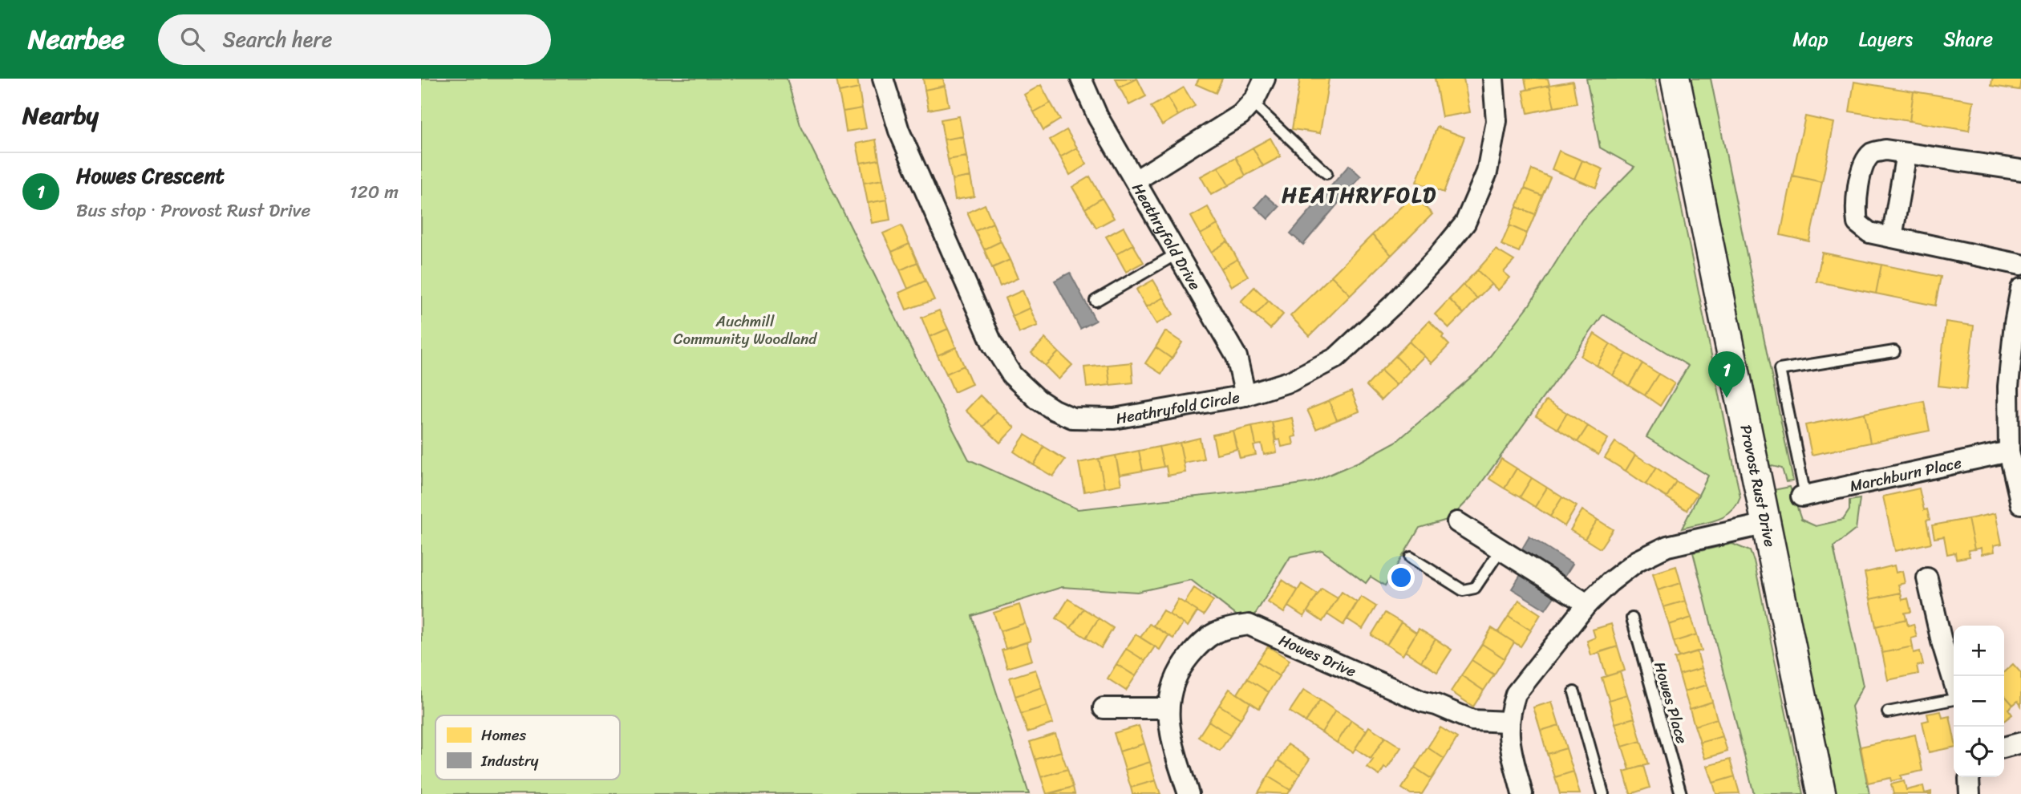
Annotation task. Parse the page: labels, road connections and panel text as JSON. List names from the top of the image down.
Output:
{
  "streets": {
    "street": [
      "Heathryfold Drive",
      "Heathryfold Circle",
      "Marchburn Place",
      "Provost Rust Drive",
      "Howes Drive"
    ],
    "lane": ["Howes Place"]
  },
  "crossings": [
    ["Heathryfold Drive", "Heathryfold Circle"]
  ],
  "districts": ["HEATHRYFOLD"],
  "parks": ["Auchmill Community Woodland"],
  "legend": ["Homes", "Industry"],
  "page": {
    "header": "Nearbee",
    "search": "Search here",
    "nav": ["Map", "Layers", "Share"],
    "heading": "Nearby",
    "list": [
      {
        "mark": "1",
        "name": "Howes Crescent",
        "note": "Bus stop · Provost Rust Drive",
        "value": "120 m"
      }
    ],
    "pins": "1",
    "map_buttons": ["+", "−"]
  }
}
